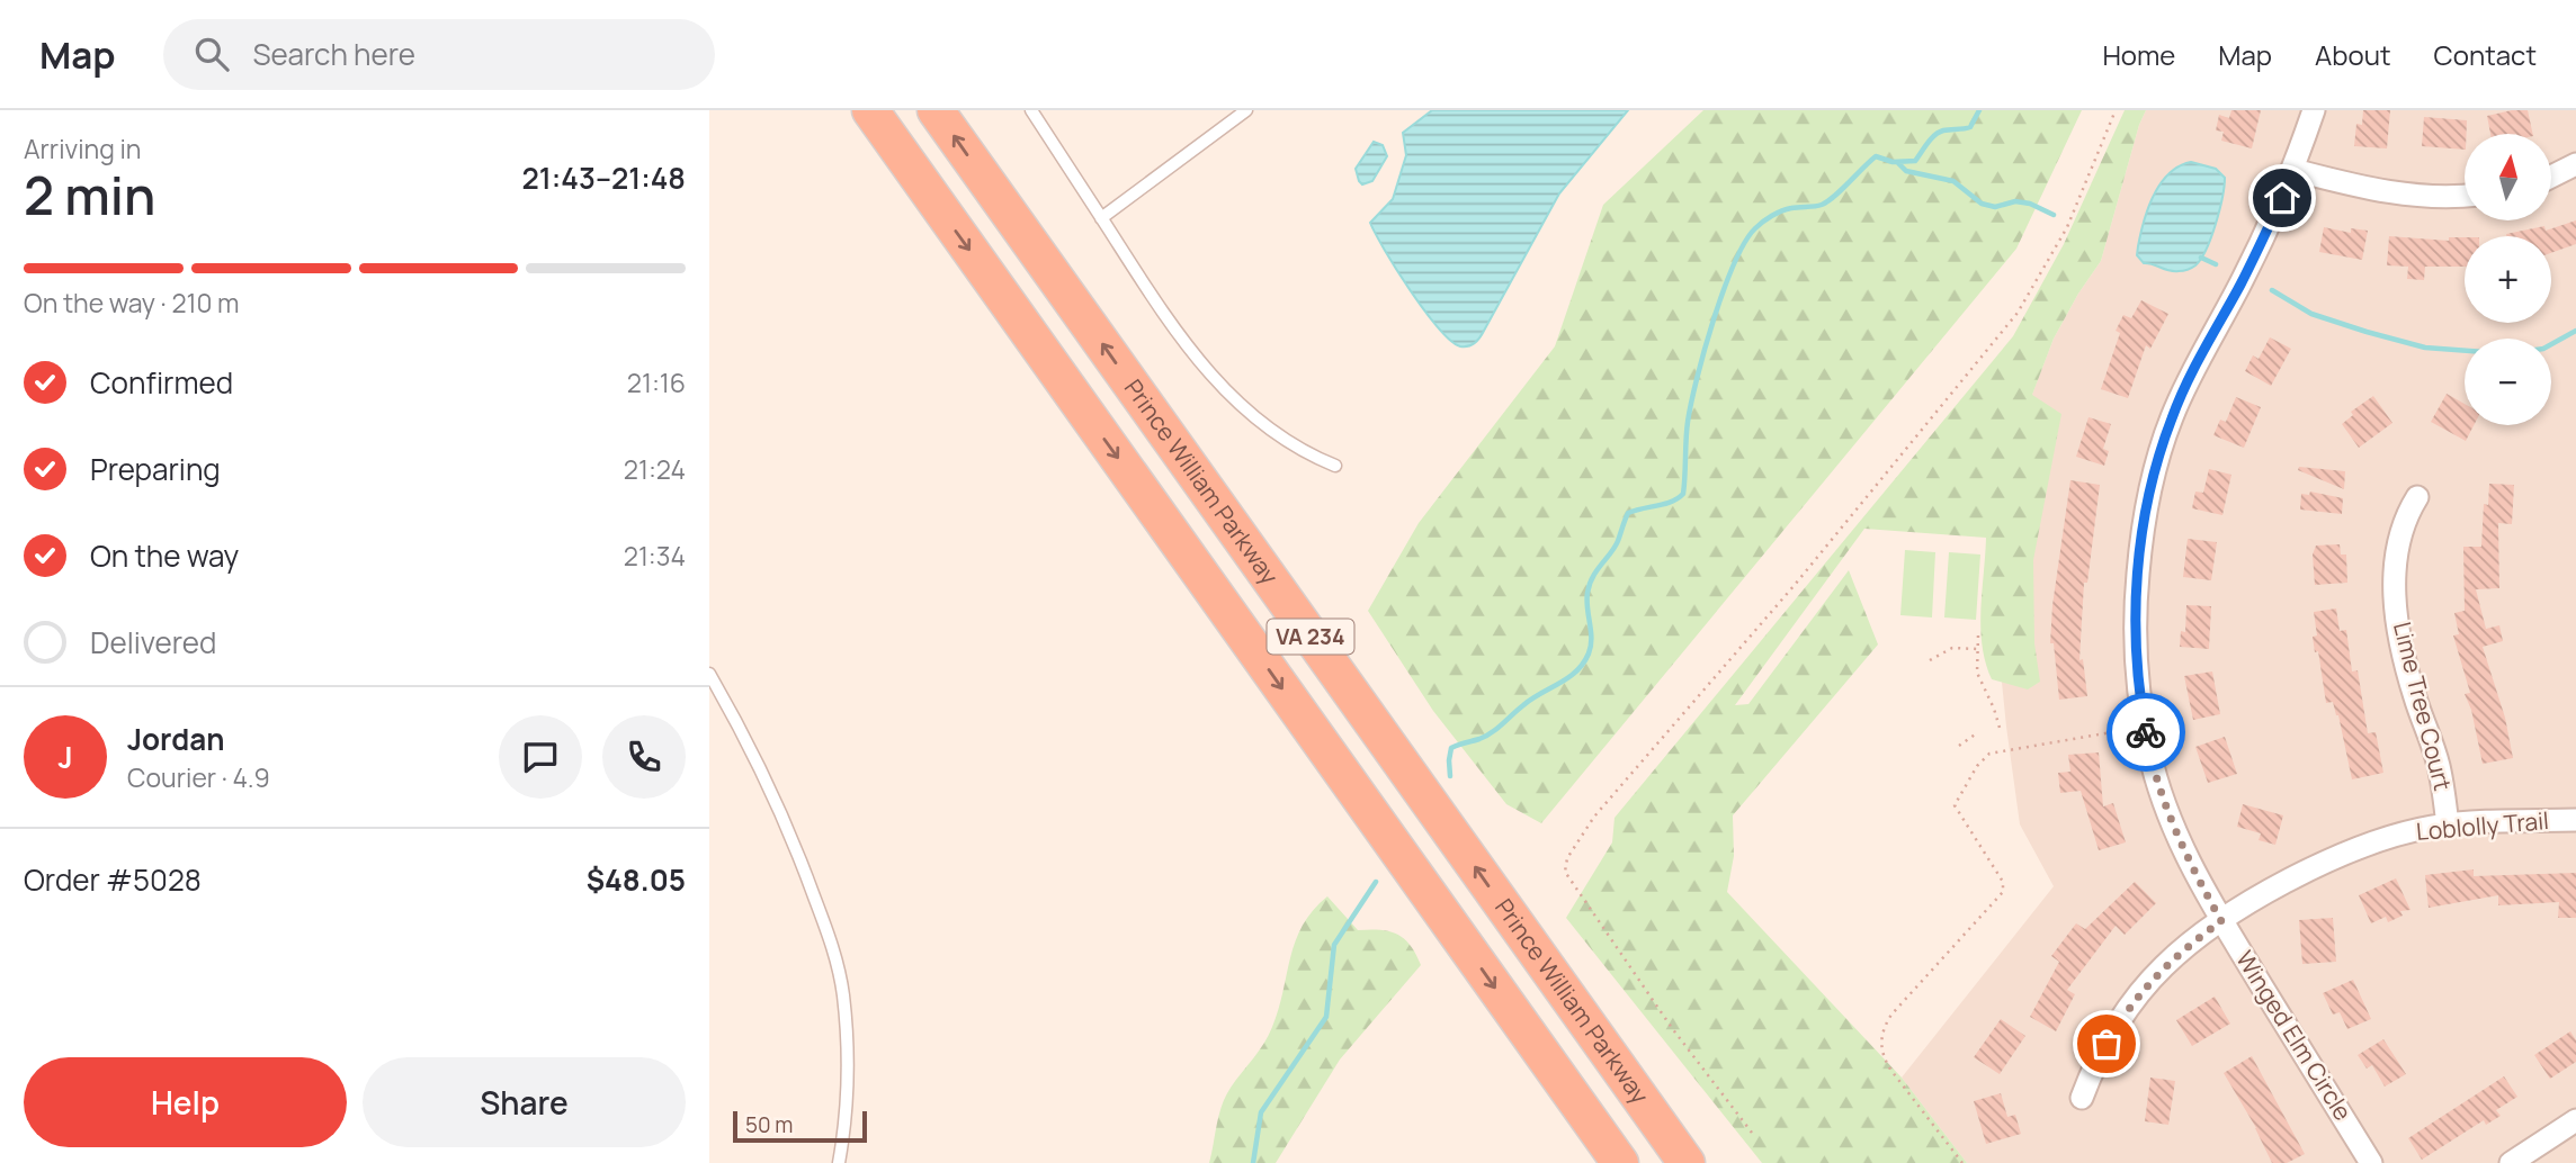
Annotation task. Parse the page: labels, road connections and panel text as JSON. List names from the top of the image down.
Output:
{
  "streets": {
    "highway": ["Prince William Parkway", "VA 234"],
    "street": ["Lime Tree Court", "Loblolly Trail", "Winged Elm Circle"]
  },
  "crossings": [
    ["Lime Tree Court", "Loblolly Trail"],
    ["Loblolly Trail", "Winged Elm Circle"]
  ],
  "scale_bar": "50 m",
  "north": "top",
  "page": {
    "header": "Map",
    "search": "Search here",
    "nav": [
      "Home",
      "Map",
      "About",
      "Contact"
    ],
    "heading": ["2 min", "Arriving in", "21:43–21:48"],
    "panel": [
      "Jordan",
      "Courier · 4.9",
      "Order #5028",
      "$48.05"
    ],
    "map_buttons": ["+", "−"],
    "bar": "On the way · 210 m",
    "list": [
      ["Confirmed", "21:16"],
      ["Preparing", "21:24"],
      ["On the way", "21:34"],
      "Delivered"
    ],
    "round": "J",
    "buttons": ["Help", "Share"],
    "scale": "50 m"
  }
}
